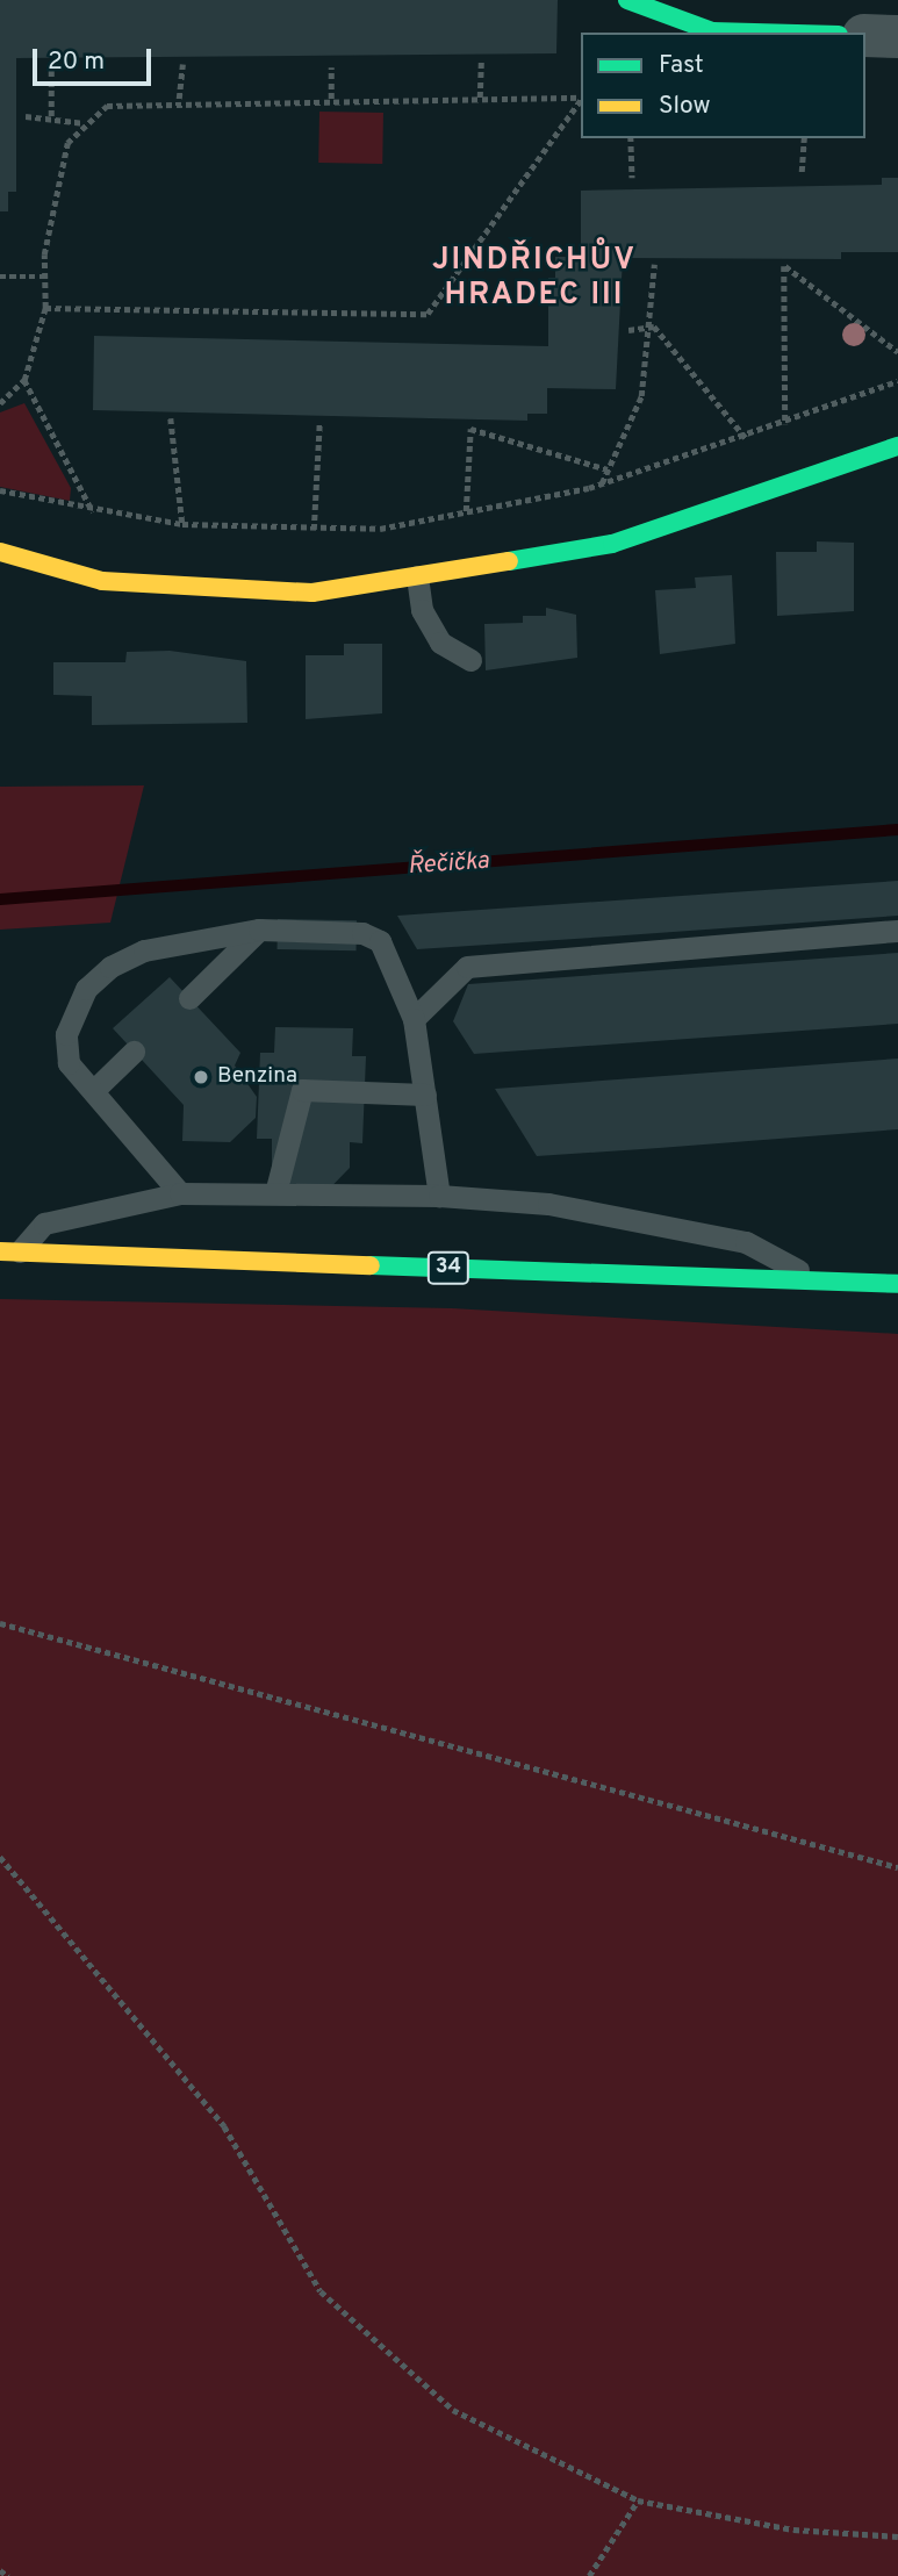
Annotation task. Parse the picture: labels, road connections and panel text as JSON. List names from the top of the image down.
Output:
{
  "streets": {
    "street": ["34"]
  },
  "districts": ["JINDŘICHŮV HRADEC III"],
  "water": ["Řečička"],
  "places": ["Benzina"],
  "legend": ["Fast", "Slow"],
  "scale_bar": "20 m"
}
